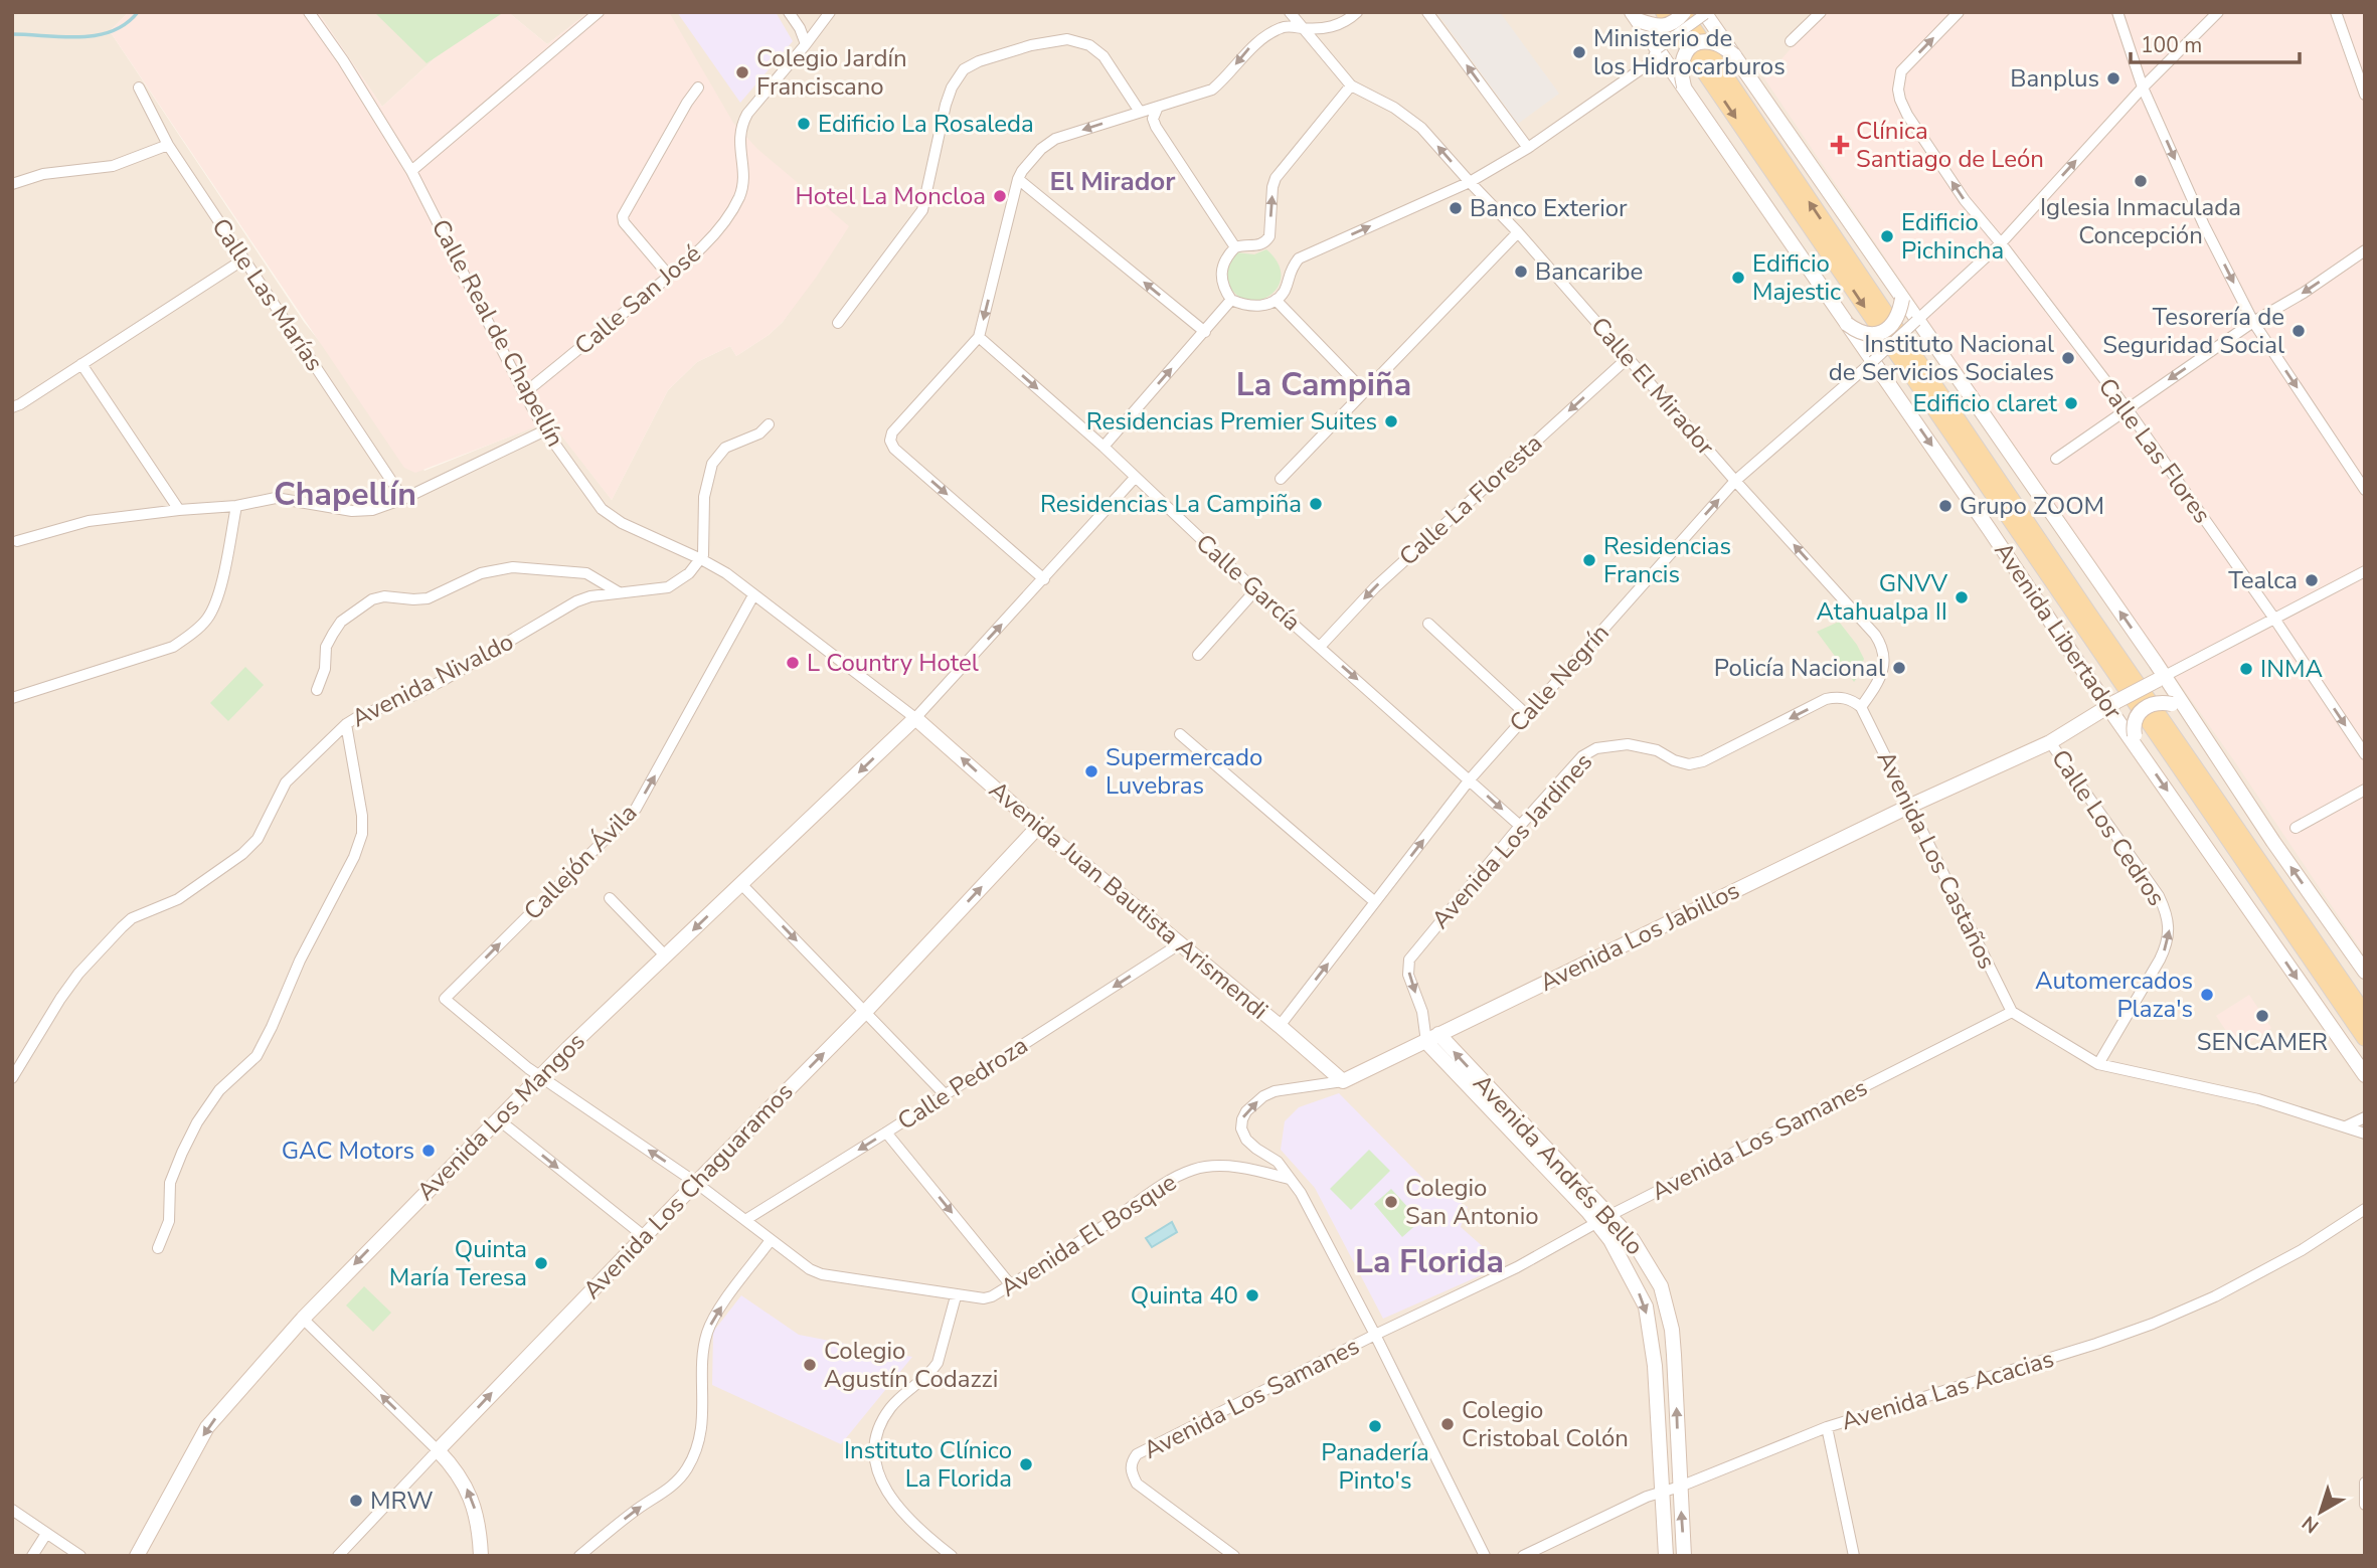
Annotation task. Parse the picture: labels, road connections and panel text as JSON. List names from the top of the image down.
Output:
{
  "streets": {
    "main road": ["Avenida Libertador"],
    "street": [
      "Calle Las Marías",
      "Calle San José",
      "Calle Real de Chapellín",
      "Calle El Mirador",
      "Calle Las Flores",
      "Calle La Floresta",
      "Calle García",
      "Calle Negrín",
      "Avenida Nivaldo",
      "Calle Los Cedros",
      "Avenida Los Jardines",
      "Avenida Los Castaños",
      "Callejón Ávila",
      "Avenida Juan Bautista Arismendi",
      "Avenida Los Jabillos",
      "Calle Pedroza",
      "Avenida Los Mangos",
      "Avenida Los Samanes",
      "Avenida Andrés Bello",
      "Avenida Los Chaguaramos",
      "Avenida El Bosque",
      "Avenida Las Acacias"
    ]
  },
  "crossings": [
    ["Calle San José", "Calle Real de Chapellín"],
    ["Calle Real de Chapellín", "Avenida Nivaldo"],
    ["Calle Real de Chapellín", "Callejón Ávila"],
    ["Calle Real de Chapellín", "Avenida Juan Bautista Arismendi"],
    ["Calle Real de Chapellín", "Avenida Los Mangos"],
    ["Calle El Mirador", "Calle La Floresta"],
    ["Calle El Mirador", "Calle Negrín"],
    ["Calle El Mirador", "Avenida Los Jardines"],
    ["Calle El Mirador", "Avenida Los Castaños"],
    ["Calle La Floresta", "Calle García"],
    ["Calle García", "Calle Negrín"],
    ["Calle García", "Avenida Los Jardines"],
    ["Avenida Libertador", "Calle Negrín"],
    ["Avenida Libertador", "Avenida Los Jabillos"],
    ["Calle Negrín", "Avenida Juan Bautista Arismendi"],
    ["Calle Los Cedros", "Avenida Los Jabillos"],
    ["Avenida Los Jardines", "Avenida Los Castaños"],
    ["Avenida Los Jardines", "Avenida Los Jabillos"],
    ["Avenida Los Jardines", "Avenida Andrés Bello"],
    ["Avenida Los Castaños", "Avenida Los Jabillos"],
    ["Avenida Los Castaños", "Avenida Los Samanes"],
    ["Callejón Ávila", "Avenida El Bosque"],
    ["Avenida Juan Bautista Arismendi", "Avenida Los Jabillos"],
    ["Avenida Juan Bautista Arismendi", "Calle Pedroza"],
    ["Avenida Juan Bautista Arismendi", "Avenida Los Mangos"],
    ["Avenida Juan Bautista Arismendi", "Avenida Los Chaguaramos"],
    ["Avenida Los Jabillos", "Avenida Andrés Bello"],
    ["Avenida Los Jabillos", "Avenida El Bosque"],
    ["Calle Pedroza", "Avenida El Bosque"],
    ["Avenida Los Mangos", "Avenida El Bosque"],
    ["Avenida Los Samanes", "Avenida Andrés Bello"],
    ["Avenida Andrés Bello", "Avenida Las Acacias"],
    ["Avenida Los Chaguaramos", "Avenida El Bosque"]
  ],
  "one_way": [
    "Calle La Floresta",
    "Calle Negrín",
    "Calle Los Cedros",
    "Avenida Los Jardines",
    "Callejón Ávila",
    "Calle Pedroza",
    "Avenida Los Mangos",
    "Avenida Los Chaguaramos"
  ],
  "districts": [
    "El Mirador",
    "La Campiña",
    "Chapellín",
    "La Florida"
  ],
  "places": {
    "other": [
      "Ministerio de los Hidrocarburos",
      "Colegio Jardín Franciscano",
      "Banplus",
      "Edificio La Rosaleda",
      "Iglesia Inmaculada Concepción",
      "Hotel La Moncloa",
      "Banco Exterior",
      "Edificio Pichincha",
      "Bancaribe",
      "Edificio Majestic",
      "Tesorería de Seguridad Social",
      "Instituto Nacional de Servicios Sociales",
      "Edificio claret",
      "Residencias Premier Suites",
      "Residencias La Campiña",
      "Grupo ZOOM",
      "Residencias Francis",
      "Tealca",
      "GNVV Atahualpa II",
      "L Country Hotel",
      "Policía Nacional",
      "INMA",
      "Supermercado Luvebras",
      "Automercados Plaza's",
      "SENCAMER",
      "GAC Motors",
      "Colegio San Antonio",
      "Quinta María Teresa",
      "Quinta 40",
      "Colegio Agustín Codazzi",
      "Colegio Cristobal Colón",
      "Panadería Pinto's",
      "Instituto Clínico La Florida",
      "MRW"
    ],
    "health": ["Clínica Santiago de León"]
  },
  "scale_bar": "100 m",
  "north": "bottom left"
}
